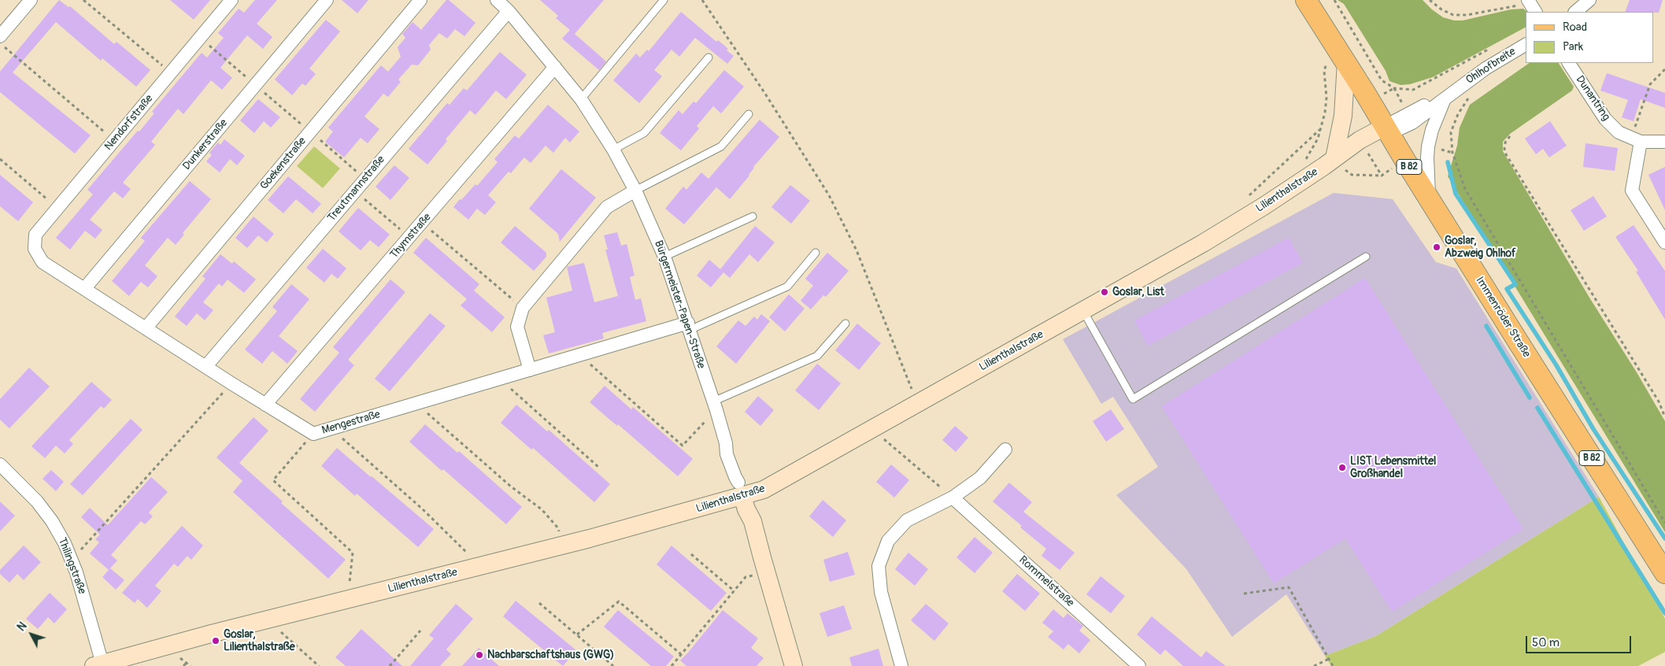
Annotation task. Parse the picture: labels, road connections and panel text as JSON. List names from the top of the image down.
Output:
{
  "streets": {
    "main road": ["B 82", "Immenröder Straße"],
    "street": [
      "Ohlhofbreite",
      "Dunantring",
      "Nendorfstraße",
      "Dunkerstraße",
      "Goekenstraße",
      "Treutmannstraße",
      "Lilienthalstraße",
      "Thymstraße",
      "Bürgermeister-Papen-Straße",
      "Mengestraße",
      "Thilingstraße",
      "Rommelstraße"
    ]
  },
  "crossings": [
    ["Ohlhofbreite", "Lilienthalstraße"],
    ["Ohlhofbreite", "Immenröder Straße"],
    ["Nendorfstraße", "Mengestraße"],
    ["Dunkerstraße", "Mengestraße"],
    ["Goekenstraße", "Mengestraße"],
    ["Treutmannstraße", "Bürgermeister-Papen-Straße"],
    ["Treutmannstraße", "Mengestraße"],
    ["Lilienthalstraße", "Bürgermeister-Papen-Straße"],
    ["Lilienthalstraße", "Immenröder Straße"],
    ["Lilienthalstraße", "Thilingstraße"],
    ["Thymstraße", "Bürgermeister-Papen-Straße"],
    ["Thymstraße", "Mengestraße"],
    ["Bürgermeister-Papen-Straße", "Mengestraße"]
  ],
  "places": [
    "Goslar, Abzweig Ohlhof",
    "Goslar, List",
    "LIST Lebensmittel Großhandel",
    "Goslar, Lilienthalstraße",
    "Nachbarschaftshaus (GWG)"
  ],
  "legend": ["Road", "Park"],
  "scale_bar": "50 m",
  "north": "top left"
}
